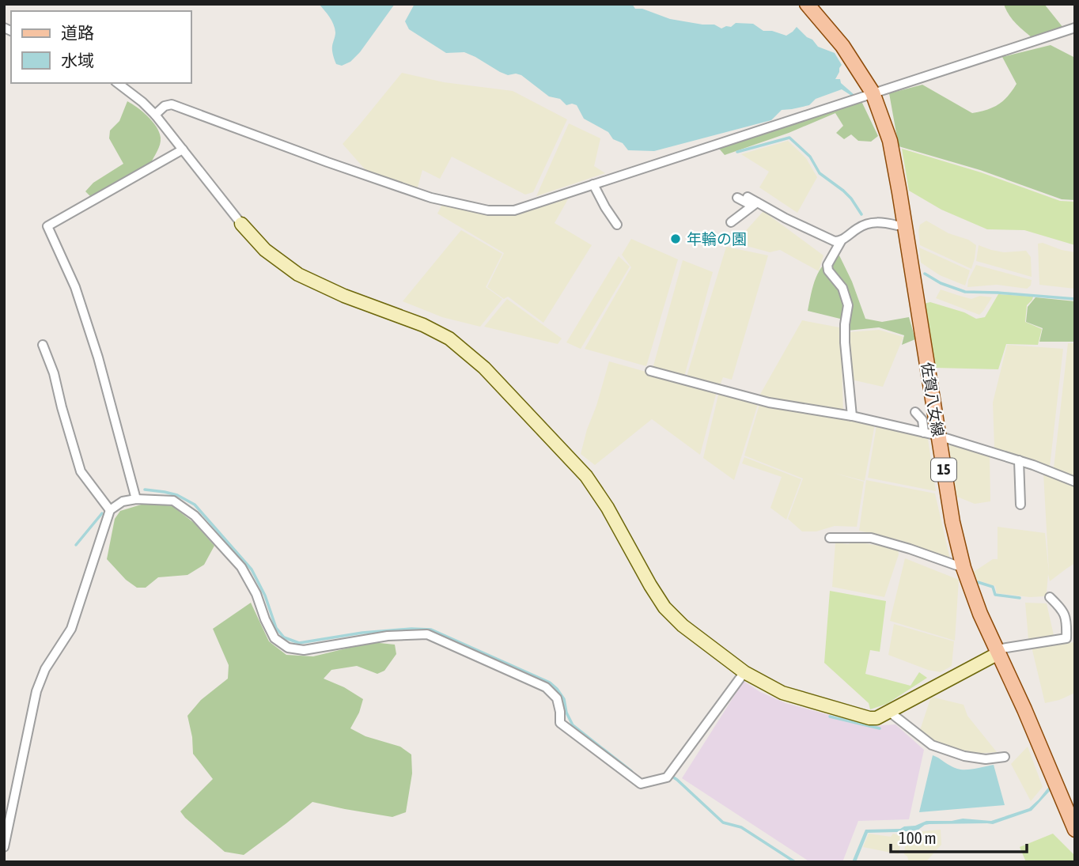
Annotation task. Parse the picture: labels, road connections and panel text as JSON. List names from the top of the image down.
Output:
{
  "streets": {
    "main road": ["佐賀八女線", "15"]
  },
  "places": ["年輪の園"],
  "legend": ["道路", "水域"],
  "scale_bar": "100 m"
}
